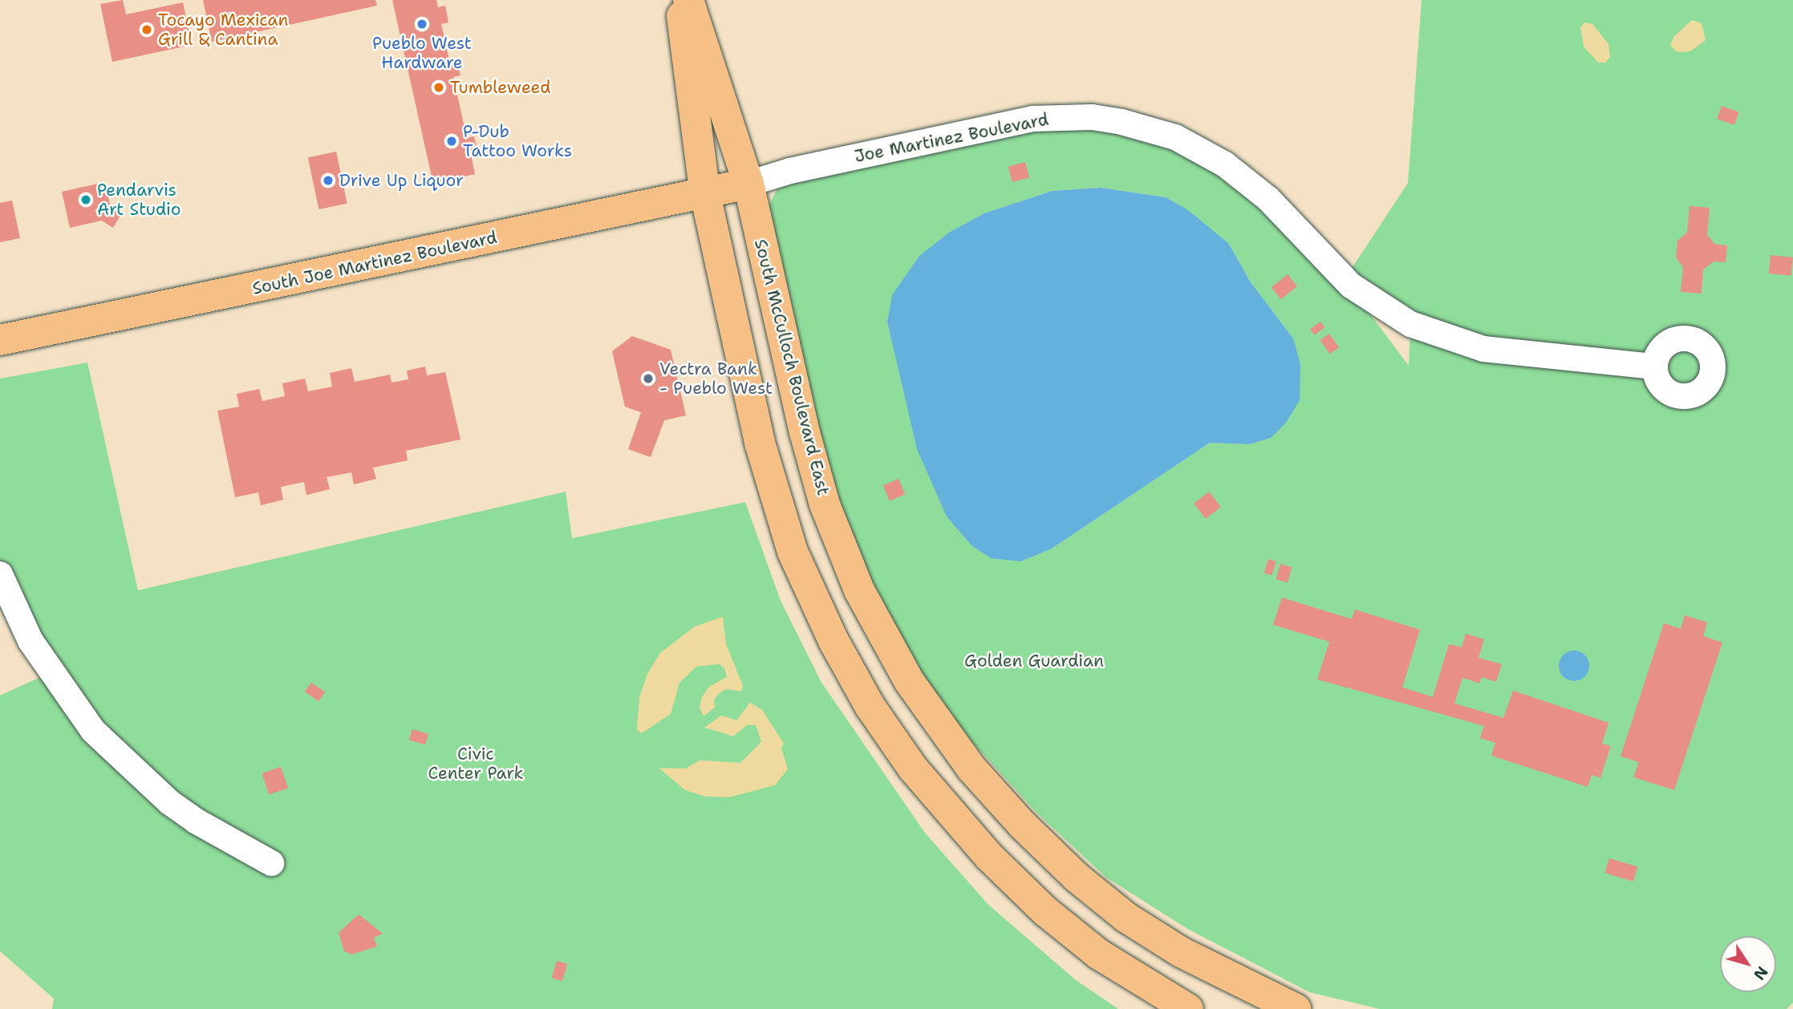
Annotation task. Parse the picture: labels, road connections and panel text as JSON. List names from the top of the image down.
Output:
{
  "streets": {
    "main road": ["South Joe Martinez Boulevard", "South McCulloch Boulevard East"],
    "street": ["Joe Martinez Boulevard"]
  },
  "crossings": [
    ["Joe Martinez Boulevard", "South Joe Martinez Boulevard"],
    ["Joe Martinez Boulevard", "South McCulloch Boulevard East"],
    ["South Joe Martinez Boulevard", "South McCulloch Boulevard East"]
  ],
  "parks": ["Golden Guardian", "Civic Center Park"],
  "places": [
    "Pueblo West Hardware",
    "Tocayo Mexican Grill & Cantina",
    "Tumbleweed",
    "P-Dub Tattoo Works",
    "Drive Up Liquor",
    "Pendarvis Art Studio",
    "Vectra Bank - Pueblo West"
  ],
  "north": "bottom right"
}
